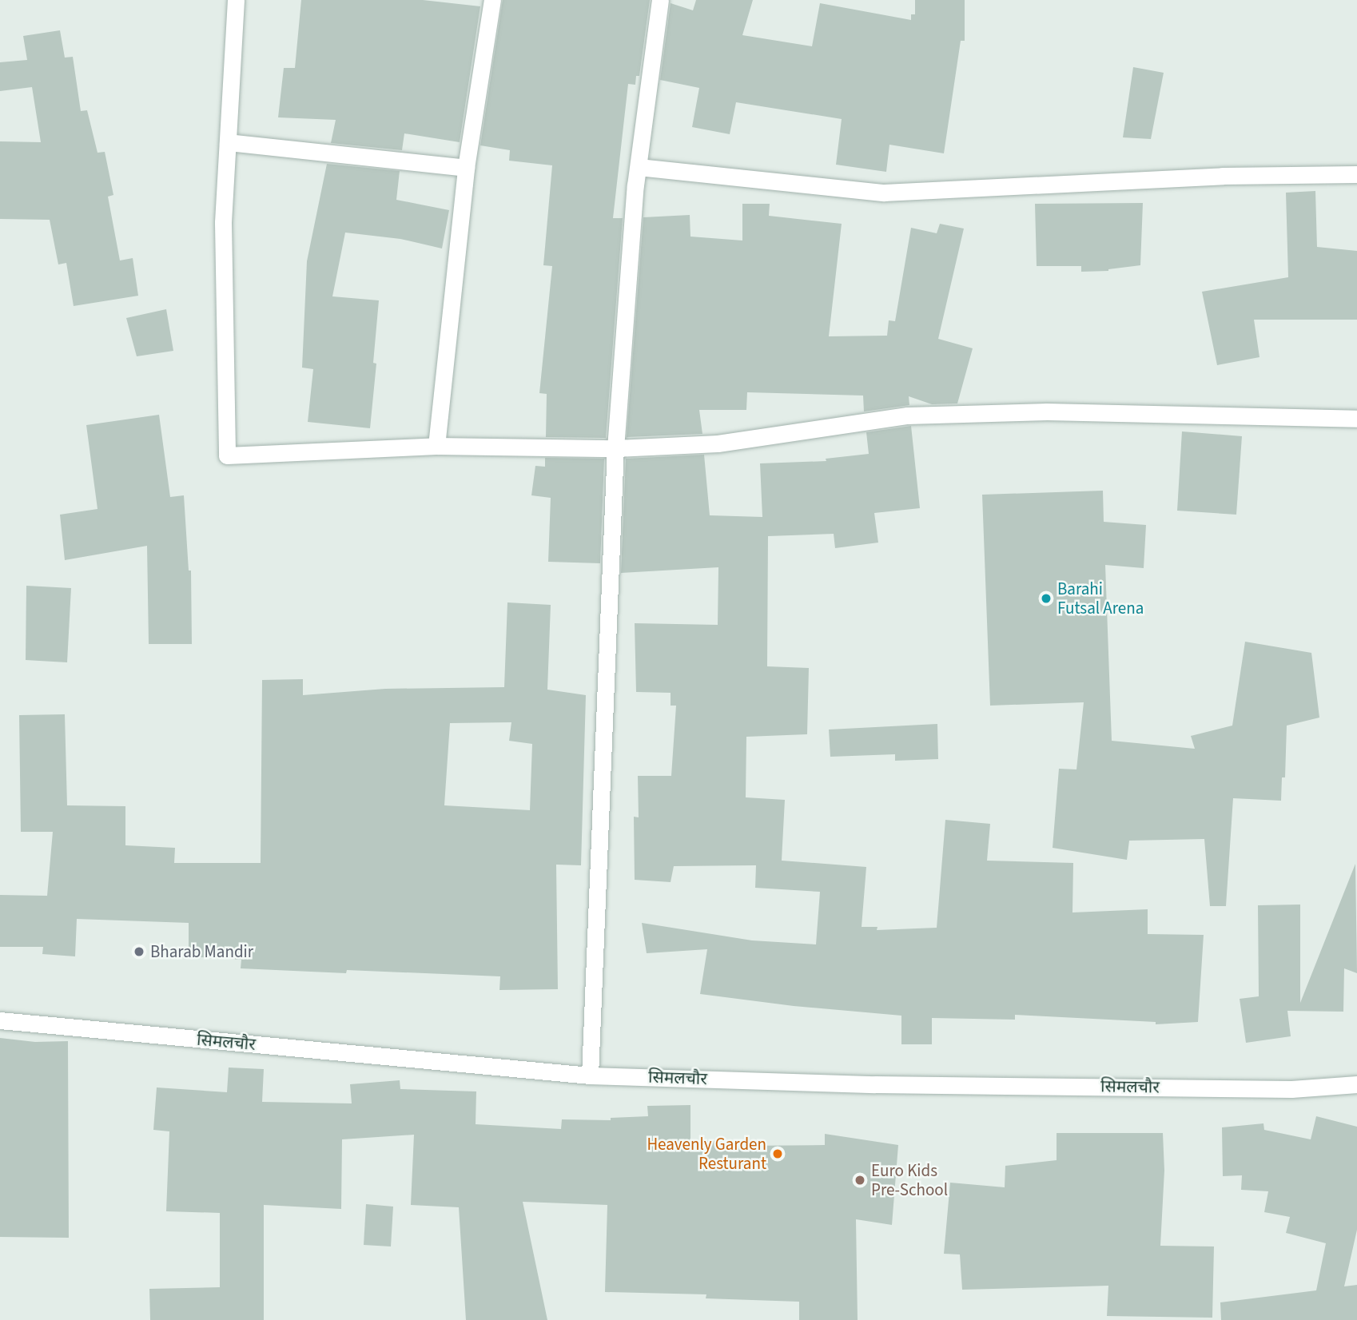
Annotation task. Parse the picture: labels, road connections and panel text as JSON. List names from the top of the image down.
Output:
{
  "streets": {
    "street": ["सिमलचौर"]
  },
  "places": [
    "Barahi Futsal Arena",
    "Bharab Mandir",
    "Heavenly Garden Resturant",
    "Euro Kids Pre-School"
  ]
}
